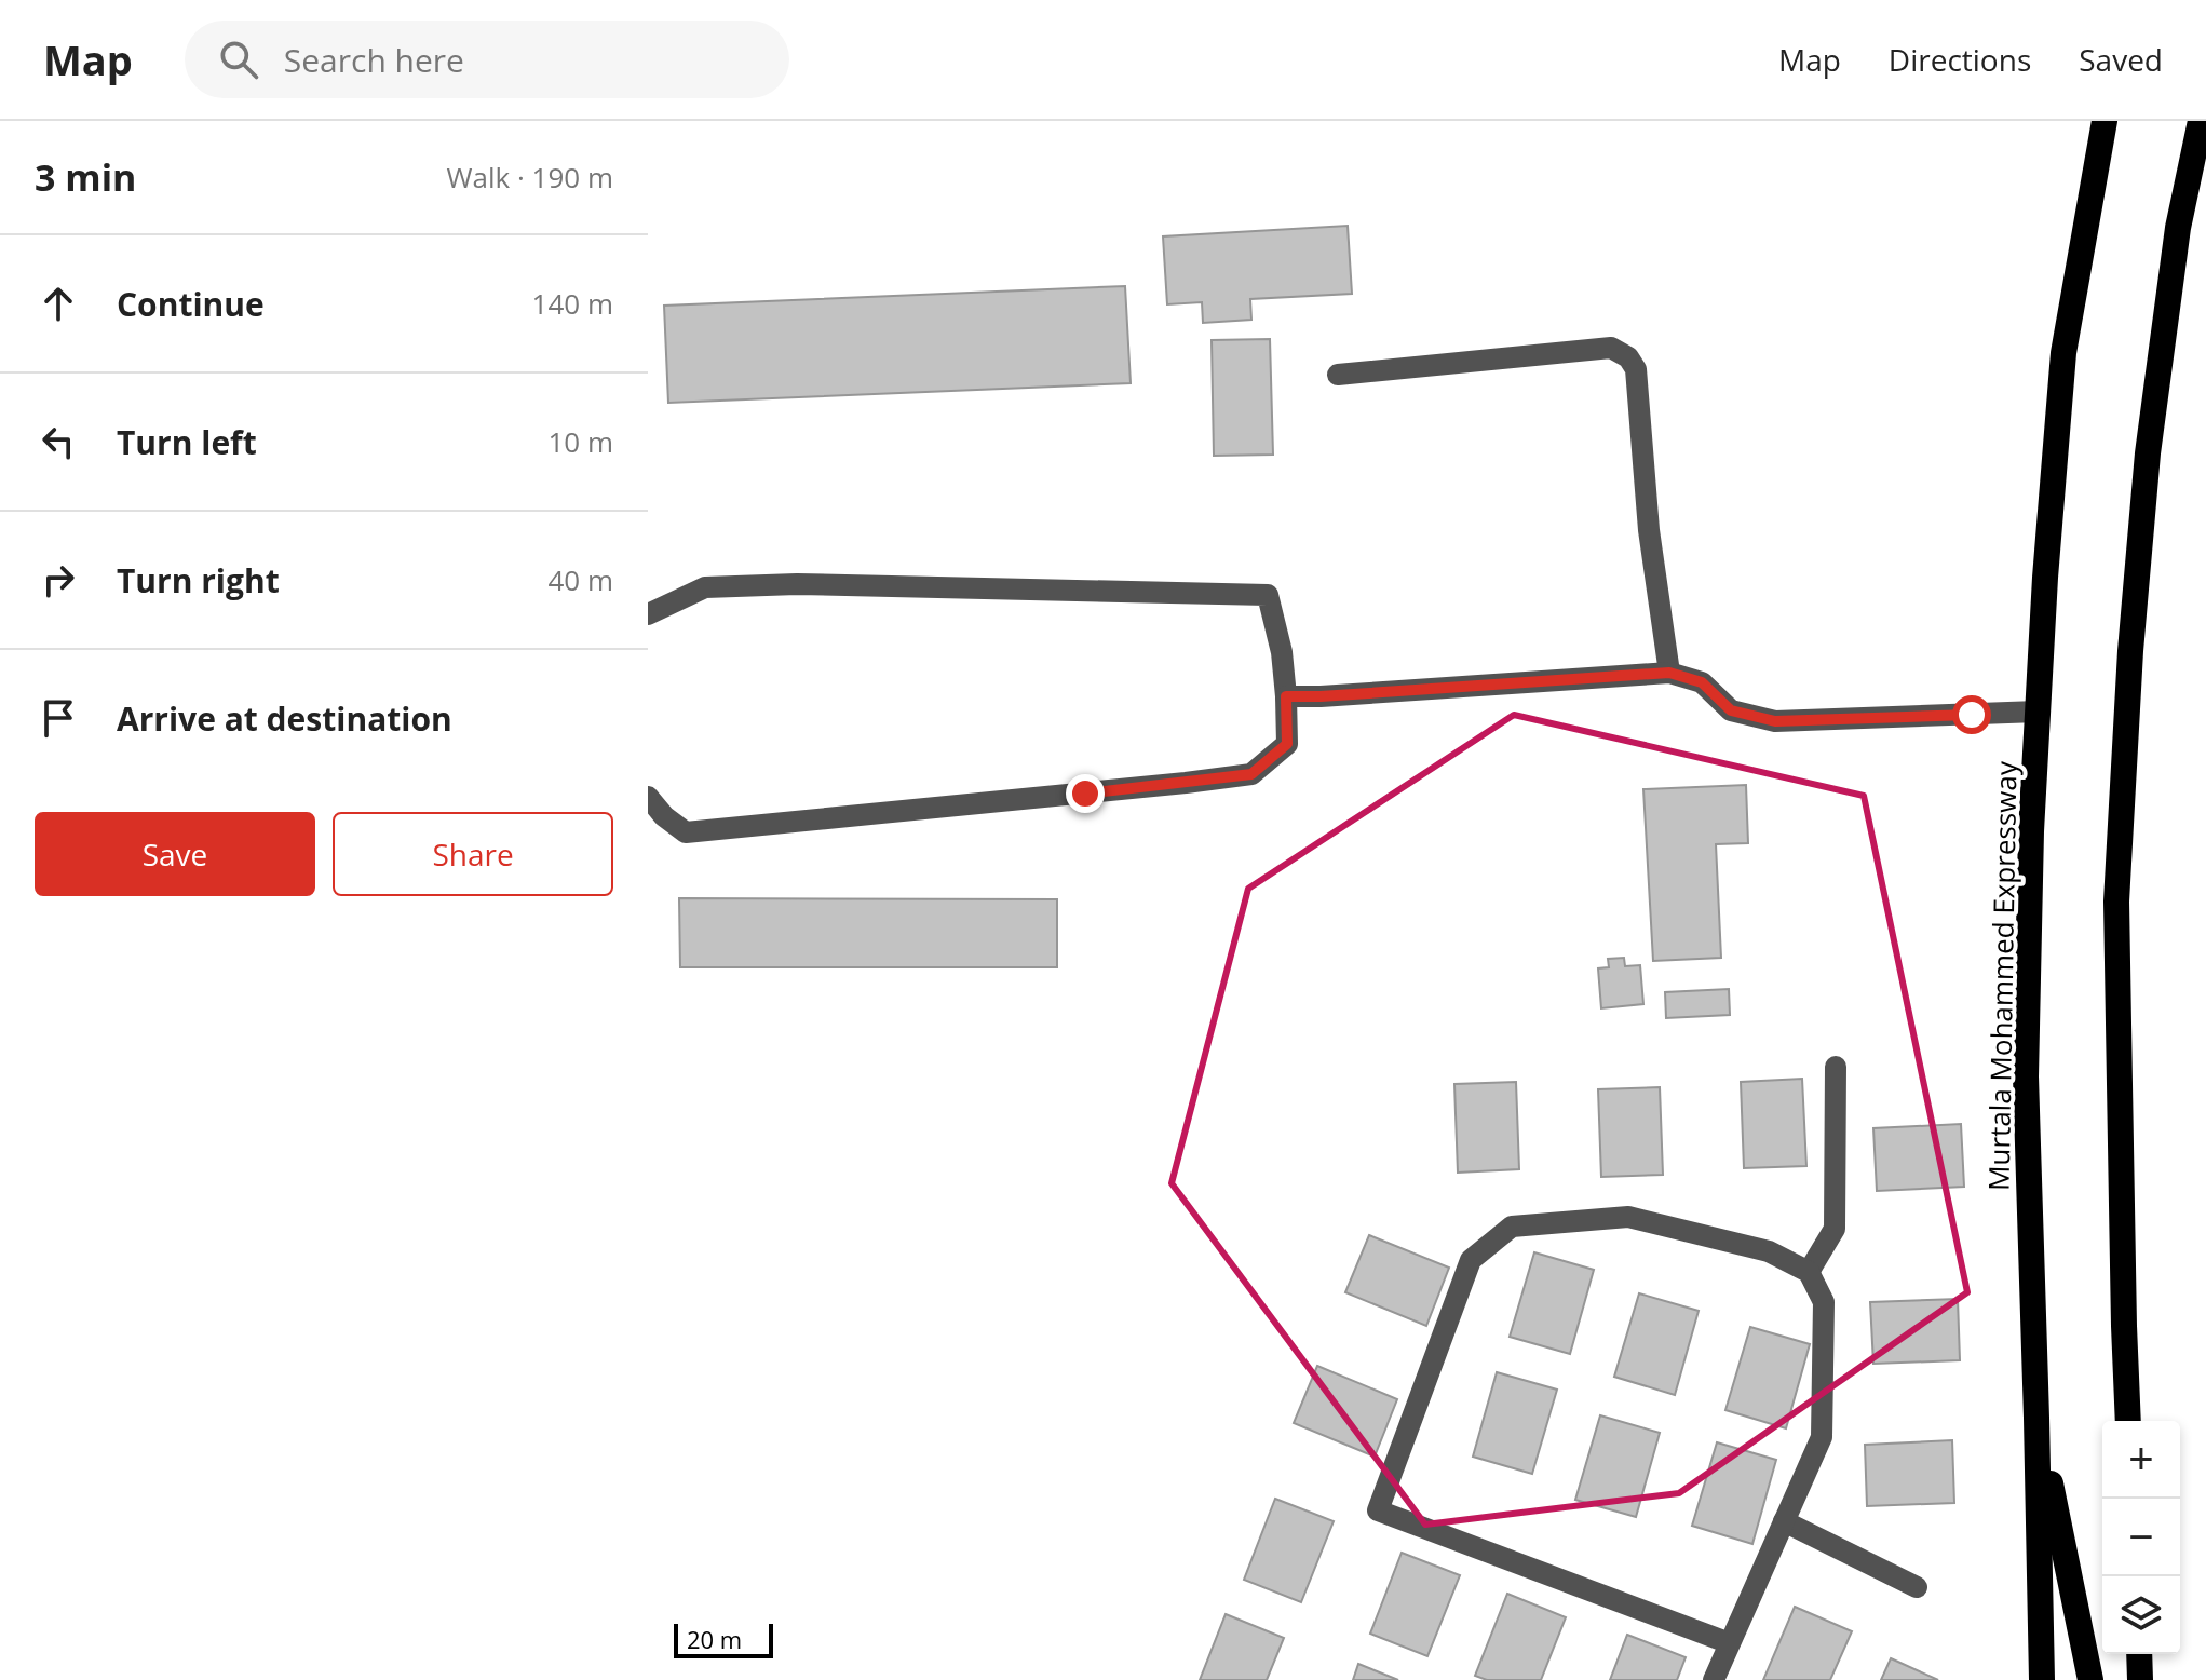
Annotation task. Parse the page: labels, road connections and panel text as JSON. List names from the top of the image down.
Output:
{
  "streets": {
    "highway": ["Murtala Mohammed Expressway"]
  },
  "scale_bar": "20 m",
  "page": {
    "header": "Map",
    "search": "Search here",
    "nav": ["Map", "Directions", "Saved"],
    "heading": ["3 min", "Walk · 190 m"],
    "list": [
      ["Continue", "140 m"],
      ["Turn left", "10 m"],
      ["Turn right", "40 m"],
      "Arrive at destination"
    ],
    "buttons": ["Save", "Share"],
    "map_buttons": ["+", "−"],
    "scale": "20 m"
  }
}
